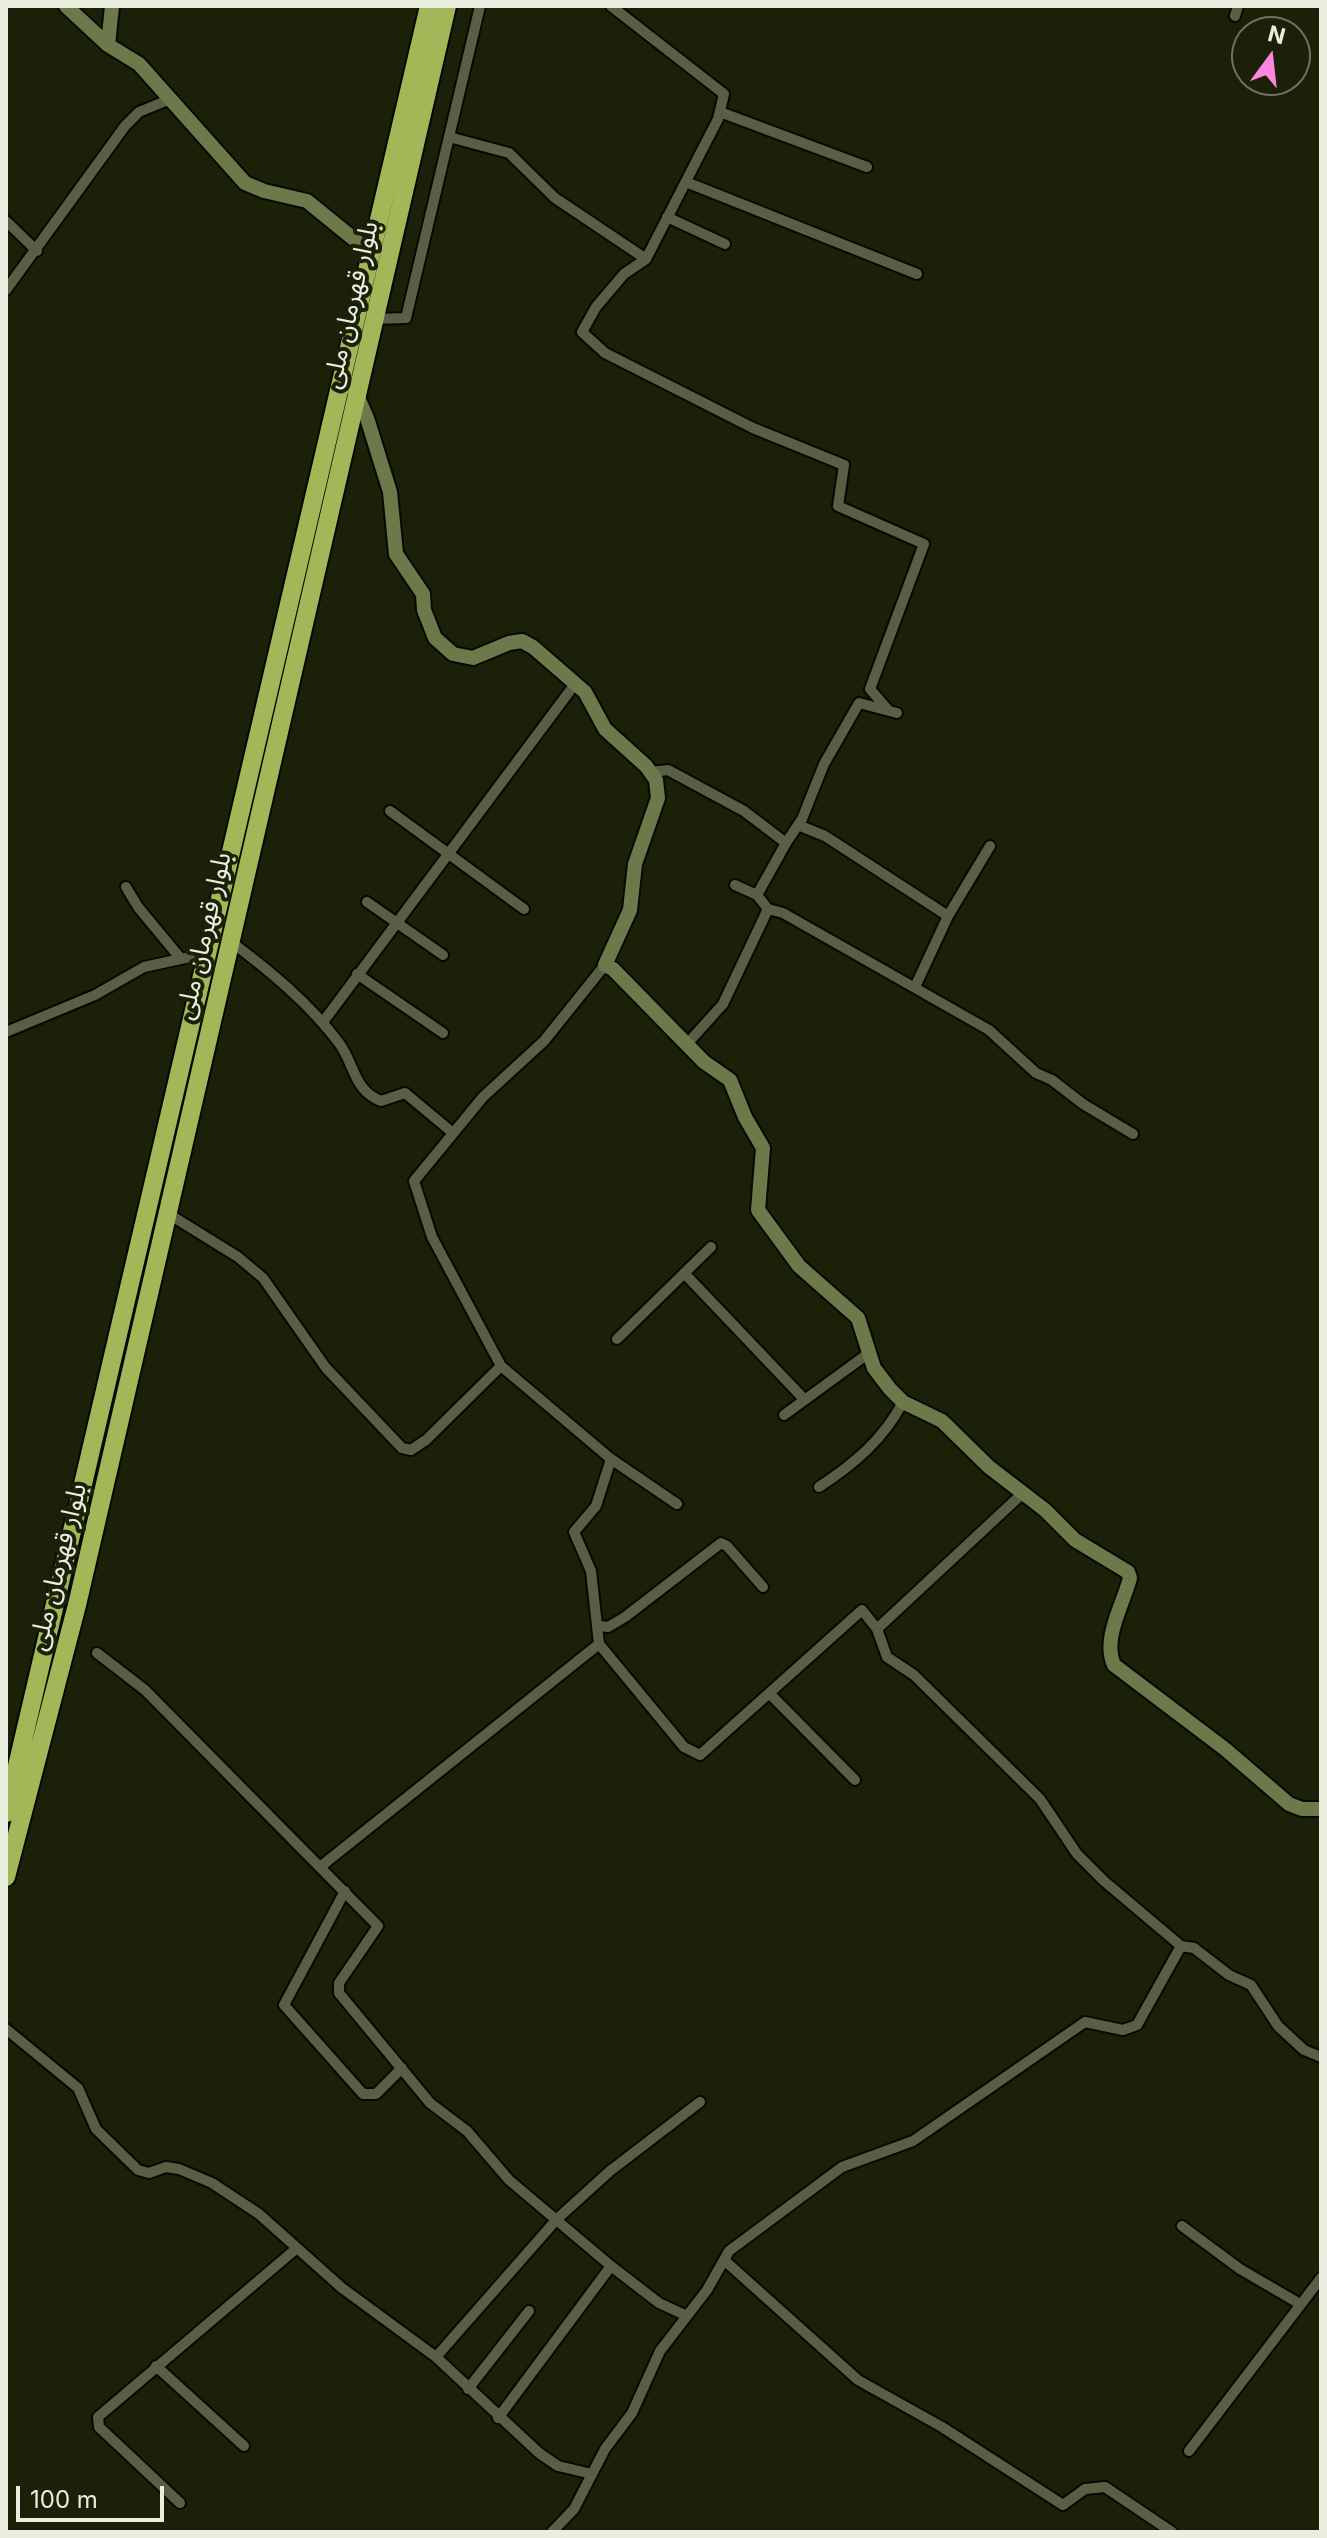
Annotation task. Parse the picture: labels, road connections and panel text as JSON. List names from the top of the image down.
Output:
{
  "streets": {
    "highway": ["بلوار قهرمان ملی"]
  },
  "scale_bar": "100 m",
  "north": "top"
}
